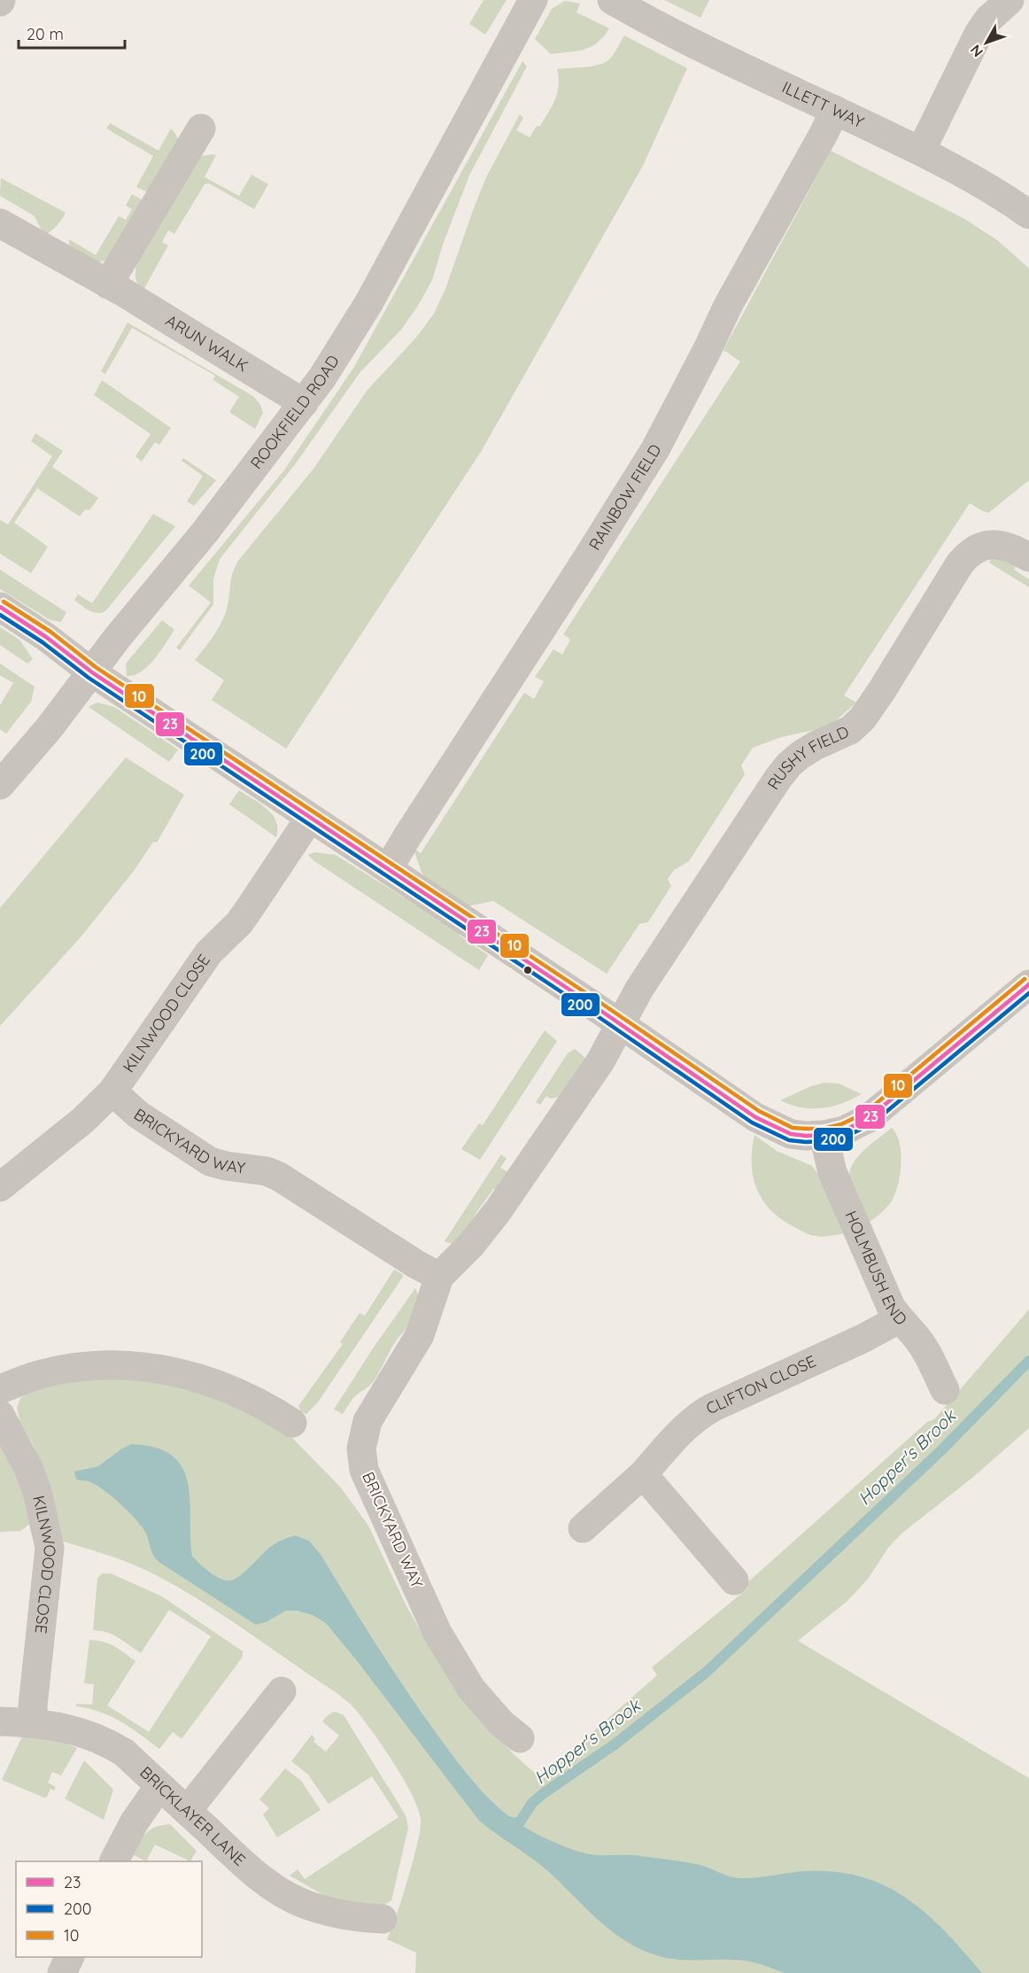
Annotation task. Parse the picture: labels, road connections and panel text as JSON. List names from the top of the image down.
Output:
{
  "streets": {
    "street": [
      "ILLETT WAY",
      "ARUN WALK",
      "ROOKFIELD ROAD",
      "RAINBOW FIELD",
      "RUSHY FIELD",
      "KILNWOOD CLOSE",
      "BRICKYARD WAY",
      "HOLMBUSH END",
      "CLIFTON CLOSE",
      "BRICKLAYER LANE"
    ]
  },
  "crossings": [
    ["ILLETT WAY", "RAINBOW FIELD"],
    ["ARUN WALK", "ROOKFIELD ROAD"],
    ["RUSHY FIELD", "BRICKYARD WAY"],
    ["KILNWOOD CLOSE", "BRICKYARD WAY"],
    ["KILNWOOD CLOSE", "BRICKLAYER LANE"],
    ["HOLMBUSH END", "CLIFTON CLOSE"]
  ],
  "water": ["Hopper's Brook"],
  "lines": ["transit line 10", "transit line 23", "transit line 200"],
  "legend": ["23", "200", "10"],
  "scale_bar": "20 m",
  "north": "bottom left"
}
